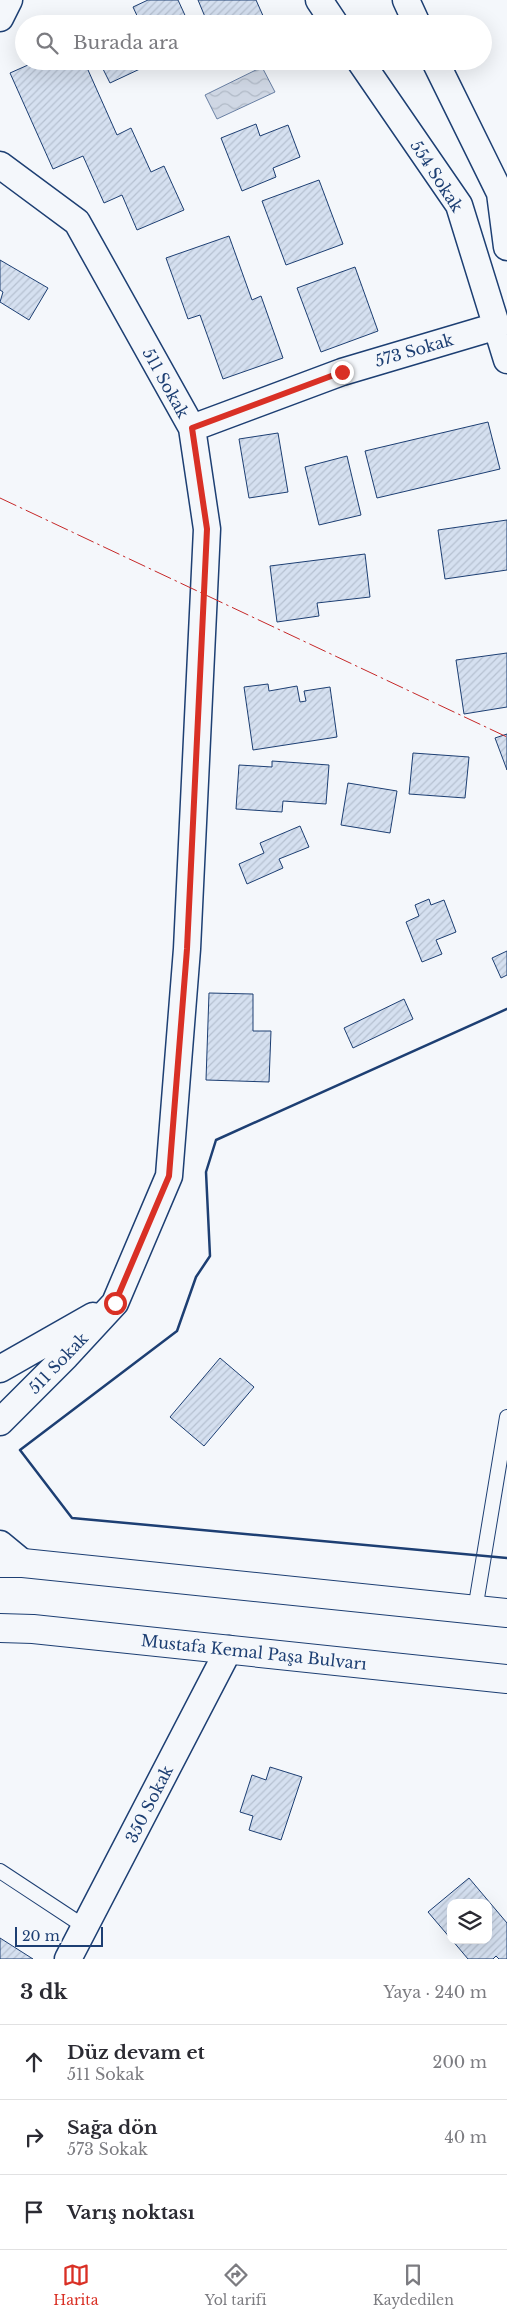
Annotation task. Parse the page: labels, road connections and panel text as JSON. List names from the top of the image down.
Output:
{
  "streets": {
    "highway": ["Mustafa Kemal Paşa Bulvarı"],
    "street": [
      "554 Sokak",
      "573 Sokak",
      "511 Sokak",
      "350 Sokak"
    ]
  },
  "crossings": [
    ["554 Sokak", "573 Sokak"],
    ["573 Sokak", "511 Sokak"],
    ["Mustafa Kemal Paşa Bulvarı", "350 Sokak"]
  ],
  "scale_bar": "20 m",
  "page": {
    "search": "Burada ara",
    "scale": "20 m",
    "heading": ["3 dk", "Yaya · 240 m"],
    "list": [
      ["Düz devam et", "511 Sokak", "200 m"],
      ["Sağa dön", "573 Sokak", "40 m"],
      "Varış noktası"
    ],
    "nav": ["Harita", "Yol tarifi", "Kaydedilen"]
  }
}
